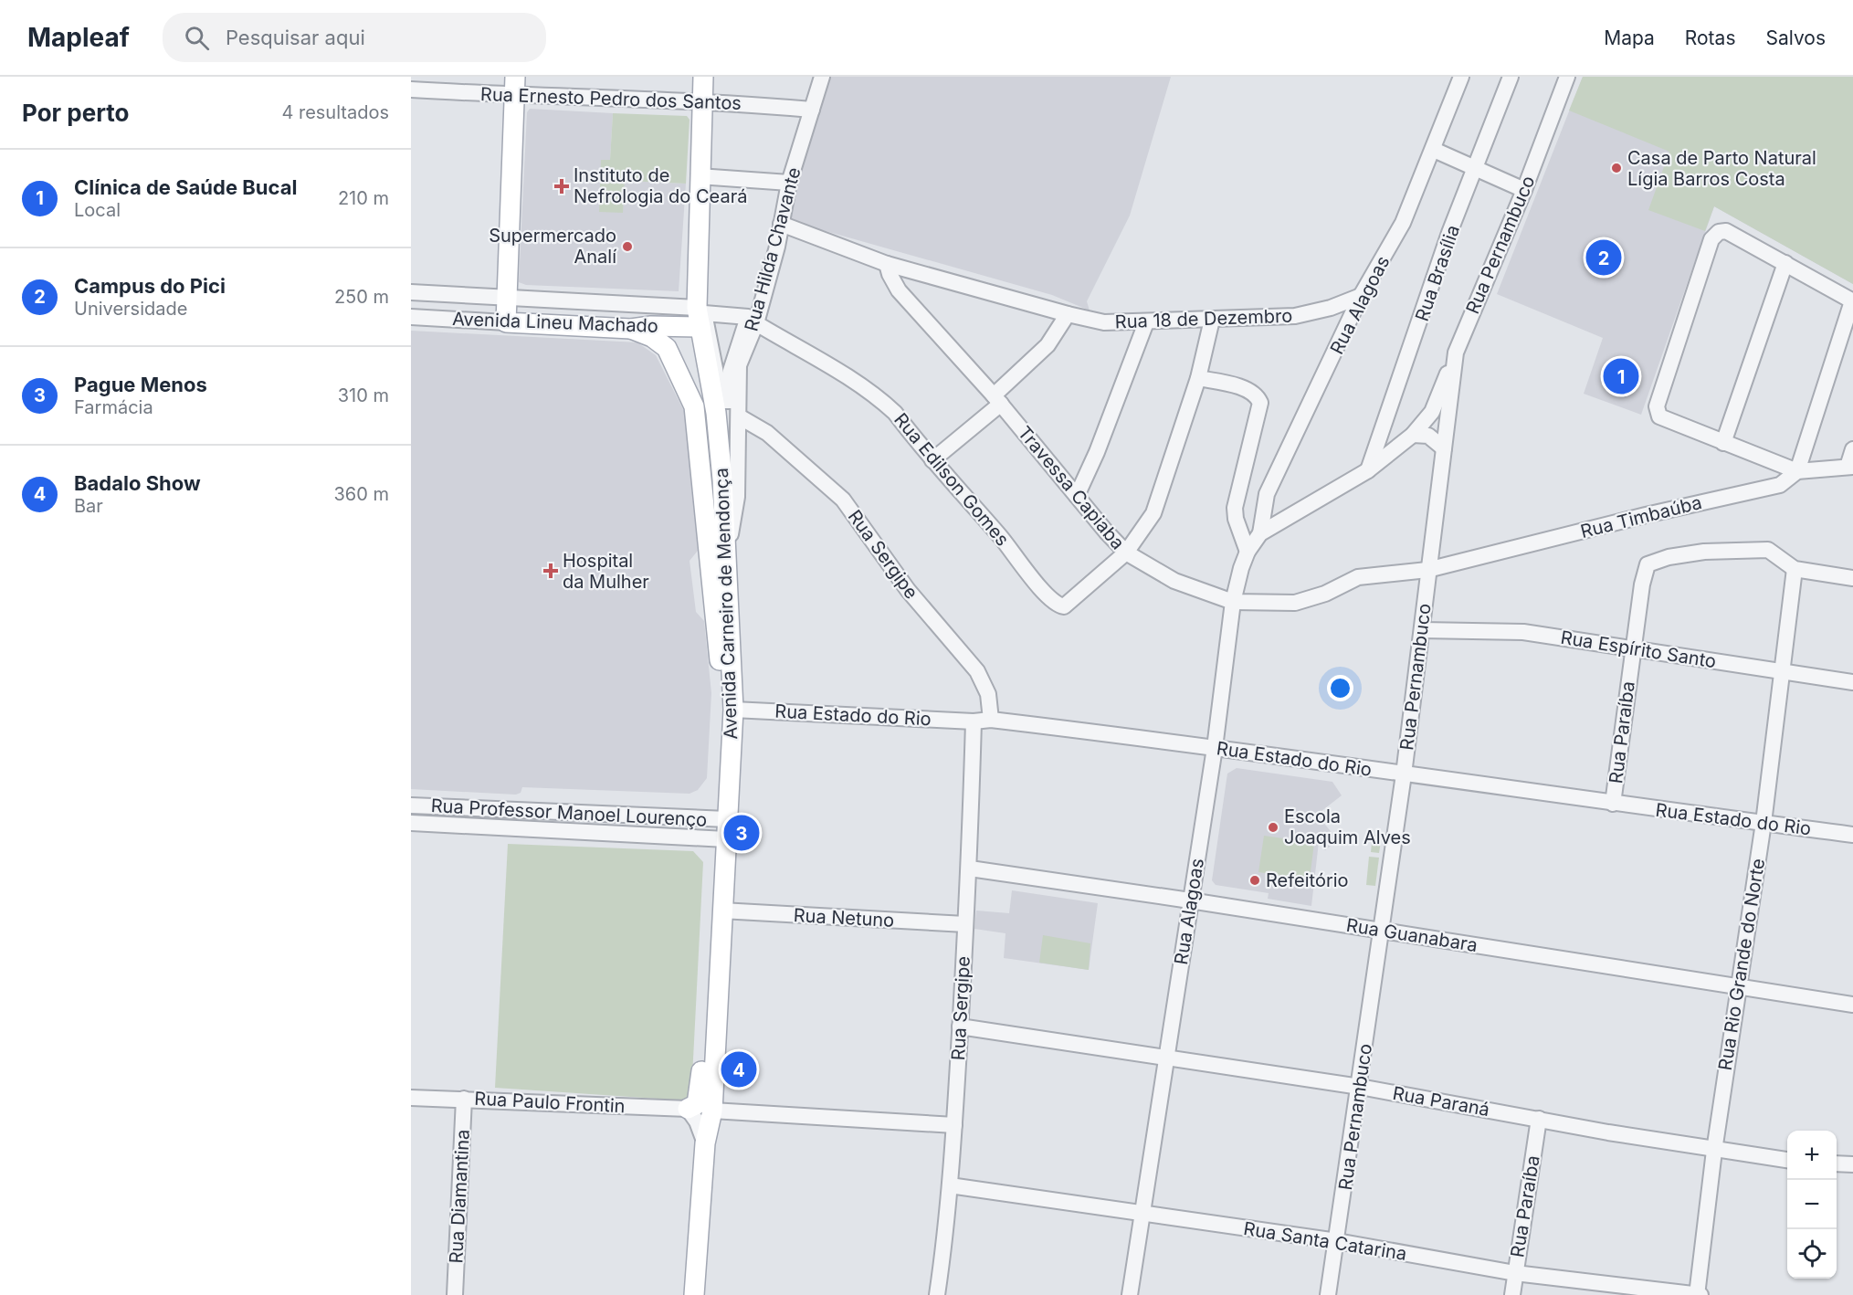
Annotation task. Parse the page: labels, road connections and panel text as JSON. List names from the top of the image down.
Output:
{
  "streets": {
    "main road": ["Avenida Lineu Machado", "Avenida Carneiro de Mendonça"],
    "street": [
      "Rua Ernesto Pedro dos Santos",
      "Rua Pernambuco",
      "Rua Hilda Chavante",
      "Rua Brasília",
      "Rua Alagoas",
      "Rua 18 de Dezembro",
      "Rua Edilson Gomes",
      "Travessa Capiaba",
      "Rua Timbaúba",
      "Rua Sergipe",
      "Rua Espírito Santo",
      "Rua Estado do Rio",
      "Rua Paraíba",
      "Rua Professor Manoel Lourenço",
      "Rua Netuno",
      "Rua Guanabara",
      "Rua Rio Grande do Norte",
      "Rua Paraná",
      "Rua Paulo Frontin",
      "Rua Diamantina",
      "Rua Santa Catarina"
    ]
  },
  "crossings": [
    ["Rua Ernesto Pedro dos Santos", "Rua Hilda Chavante"],
    ["Rua Ernesto Pedro dos Santos", "Avenida Carneiro de Mendonça"],
    ["Rua Pernambuco", "Rua Alagoas"],
    ["Rua Pernambuco", "Travessa Capiaba"],
    ["Rua Pernambuco", "Rua Timbaúba"],
    ["Rua Pernambuco", "Rua Espírito Santo"],
    ["Rua Pernambuco", "Rua Estado do Rio"],
    ["Rua Pernambuco", "Rua Guanabara"],
    ["Rua Pernambuco", "Rua Paraná"],
    ["Rua Pernambuco", "Rua Santa Catarina"],
    ["Rua Hilda Chavante", "Rua Edilson Gomes"],
    ["Rua Hilda Chavante", "Rua Sergipe"],
    ["Rua Hilda Chavante", "Avenida Carneiro de Mendonça"],
    ["Rua Brasília", "Rua Alagoas"],
    ["Rua Alagoas", "Rua 18 de Dezembro"],
    ["Rua Alagoas", "Travessa Capiaba"],
    ["Rua Alagoas", "Rua Estado do Rio"],
    ["Rua Alagoas", "Rua Guanabara"],
    ["Rua Alagoas", "Rua Paraná"],
    ["Rua Alagoas", "Rua Santa Catarina"],
    ["Rua 18 de Dezembro", "Rua Edilson Gomes"],
    ["Rua 18 de Dezembro", "Travessa Capiaba"],
    ["Avenida Lineu Machado", "Avenida Carneiro de Mendonça"],
    ["Rua Edilson Gomes", "Travessa Capiaba"],
    ["Travessa Capiaba", "Rua Timbaúba"],
    ["Rua Sergipe", "Rua Estado do Rio"],
    ["Rua Sergipe", "Rua Netuno"],
    ["Rua Sergipe", "Rua Guanabara"],
    ["Rua Sergipe", "Rua Paraná"],
    ["Rua Sergipe", "Rua Santa Catarina"],
    ["Avenida Carneiro de Mendonça", "Rua Estado do Rio"],
    ["Avenida Carneiro de Mendonça", "Rua Professor Manoel Lourenço"],
    ["Avenida Carneiro de Mendonça", "Rua Netuno"],
    ["Avenida Carneiro de Mendonça", "Rua Paulo Frontin"],
    ["Rua Espírito Santo", "Rua Paraíba"],
    ["Rua Espírito Santo", "Rua Rio Grande do Norte"],
    ["Rua Estado do Rio", "Rua Paraíba"],
    ["Rua Estado do Rio", "Rua Rio Grande do Norte"],
    ["Rua Paraíba", "Rua Rio Grande do Norte"],
    ["Rua Paraíba", "Rua Paraná"],
    ["Rua Paraíba", "Rua Santa Catarina"],
    ["Rua Guanabara", "Rua Rio Grande do Norte"],
    ["Rua Rio Grande do Norte", "Rua Paraná"],
    ["Rua Rio Grande do Norte", "Rua Santa Catarina"],
    ["Rua Paulo Frontin", "Rua Diamantina"]
  ],
  "places": {
    "other": [
      "Casa de Parto Natural Lígia Barros Costa",
      "Supermercado Analí",
      "Escola Joaquim Alves",
      "Refeitório"
    ],
    "health": ["Instituto de Nefrologia do Ceará", "Hospital da Mulher"]
  },
  "page": {
    "header": "Mapleaf",
    "search": "Pesquisar aqui",
    "nav": ["Mapa", "Rotas", "Salvos"],
    "heading": ["Por perto", "4 resultados"],
    "list": [
      {
        "mark": "1",
        "name": "Clínica de Saúde Bucal",
        "note": "Local",
        "value": "210 m"
      },
      {
        "mark": "2",
        "name": "Campus do Pici",
        "note": "Universidade",
        "value": "250 m"
      },
      {
        "mark": "3",
        "name": "Pague Menos",
        "note": "Farmácia",
        "value": "310 m"
      },
      {
        "mark": "4",
        "name": "Badalo Show",
        "note": "Bar",
        "value": "360 m"
      }
    ],
    "pins": [
      "2",
      "1",
      "3",
      "4"
    ],
    "map_buttons": ["+", "−"]
  }
}
